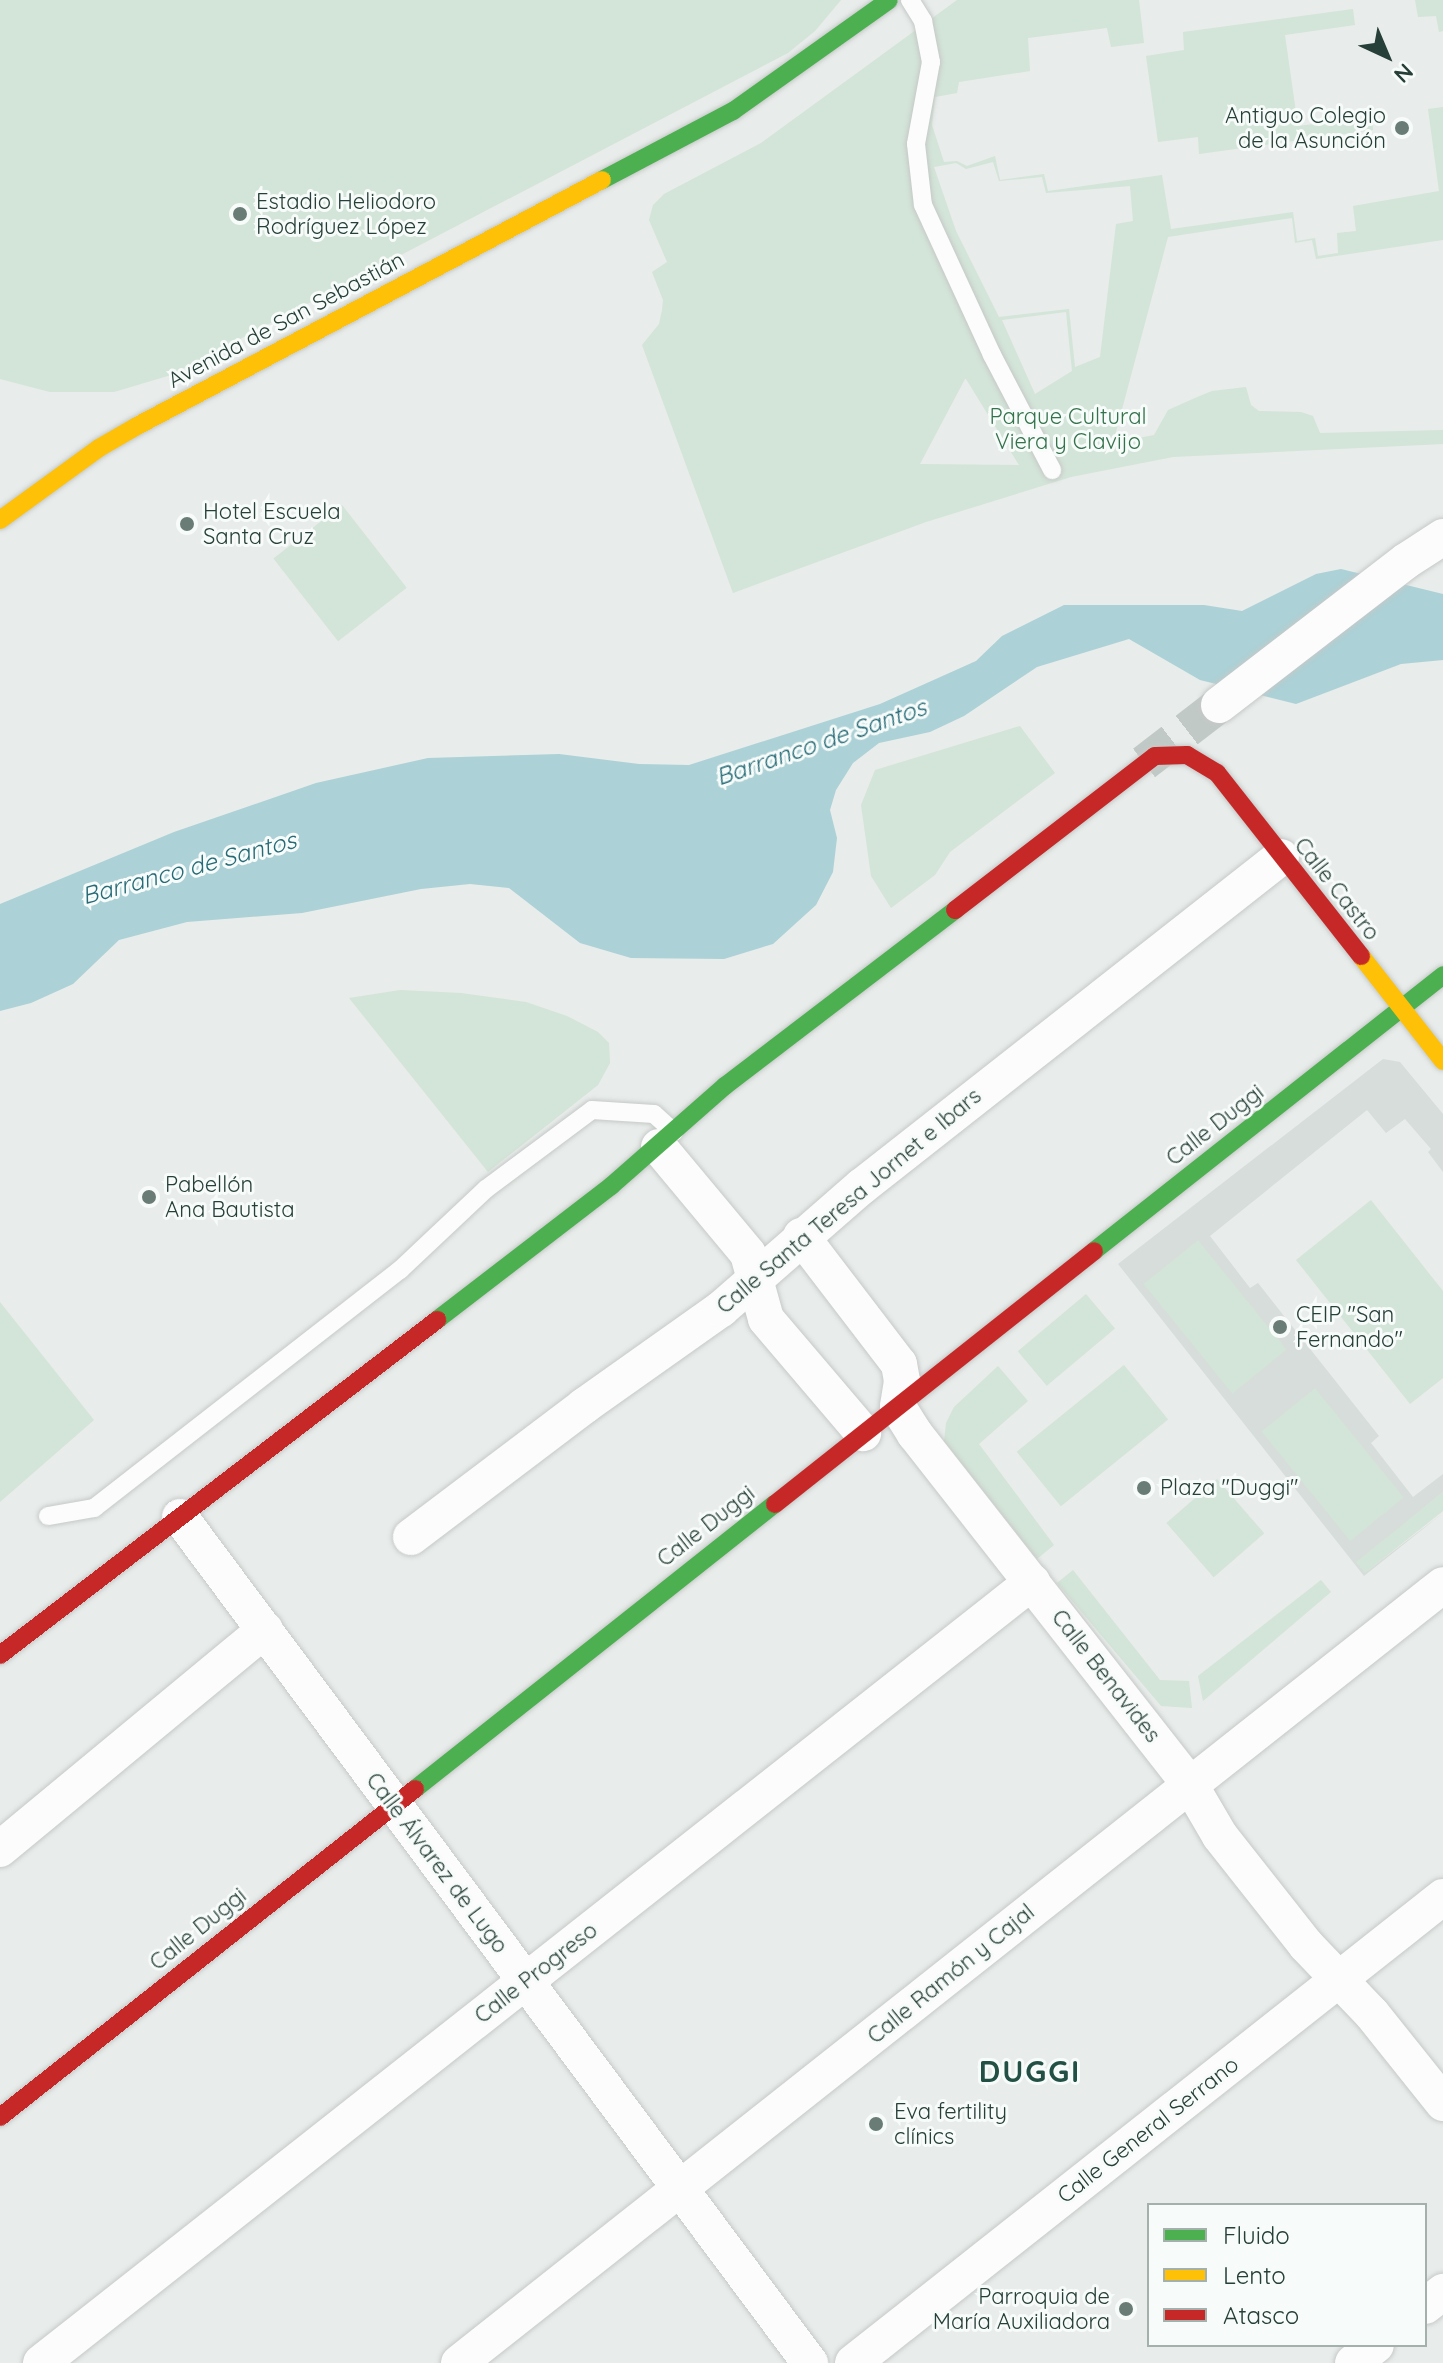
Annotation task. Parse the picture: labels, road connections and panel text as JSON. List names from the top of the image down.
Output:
{
  "streets": {
    "street": [
      "Avenida de San Sebastián",
      "Calle Castro",
      "Calle Duggi",
      "Calle Santa Teresa Jornet e Ibars",
      "Calle Benavides",
      "Calle Álvarez de Lugo",
      "Calle Progreso",
      "Calle Ramón y Cajal",
      "Calle General Serrano"
    ]
  },
  "crossings": [
    ["Calle Castro", "Calle Duggi"],
    ["Calle Castro", "Calle Santa Teresa Jornet e Ibars"],
    ["Calle Duggi", "Calle Benavides"],
    ["Calle Duggi", "Calle Álvarez de Lugo"],
    ["Calle Benavides", "Calle Progreso"],
    ["Calle Benavides", "Calle Ramón y Cajal"],
    ["Calle Benavides", "Calle General Serrano"],
    ["Calle Álvarez de Lugo", "Calle Progreso"],
    ["Calle Álvarez de Lugo", "Calle Ramón y Cajal"]
  ],
  "districts": ["DUGGI"],
  "water": ["Barranco de Santos"],
  "parks": ["Parque Cultural Viera y Clavijo"],
  "places": [
    "Antiguo Colegio de la Asunción",
    "Estadio Heliodoro Rodríguez López",
    "Hotel Escuela Santa Cruz",
    "Pabellón Ana Bautista",
    "CEIP \"San Fernando\"",
    "Plaza \"Duggi\"",
    "Eva fertility clínics",
    "Parroquia de María Auxiliadora"
  ],
  "legend": ["Fluido", "Lento", "Atasco"],
  "north": "bottom right"
}
